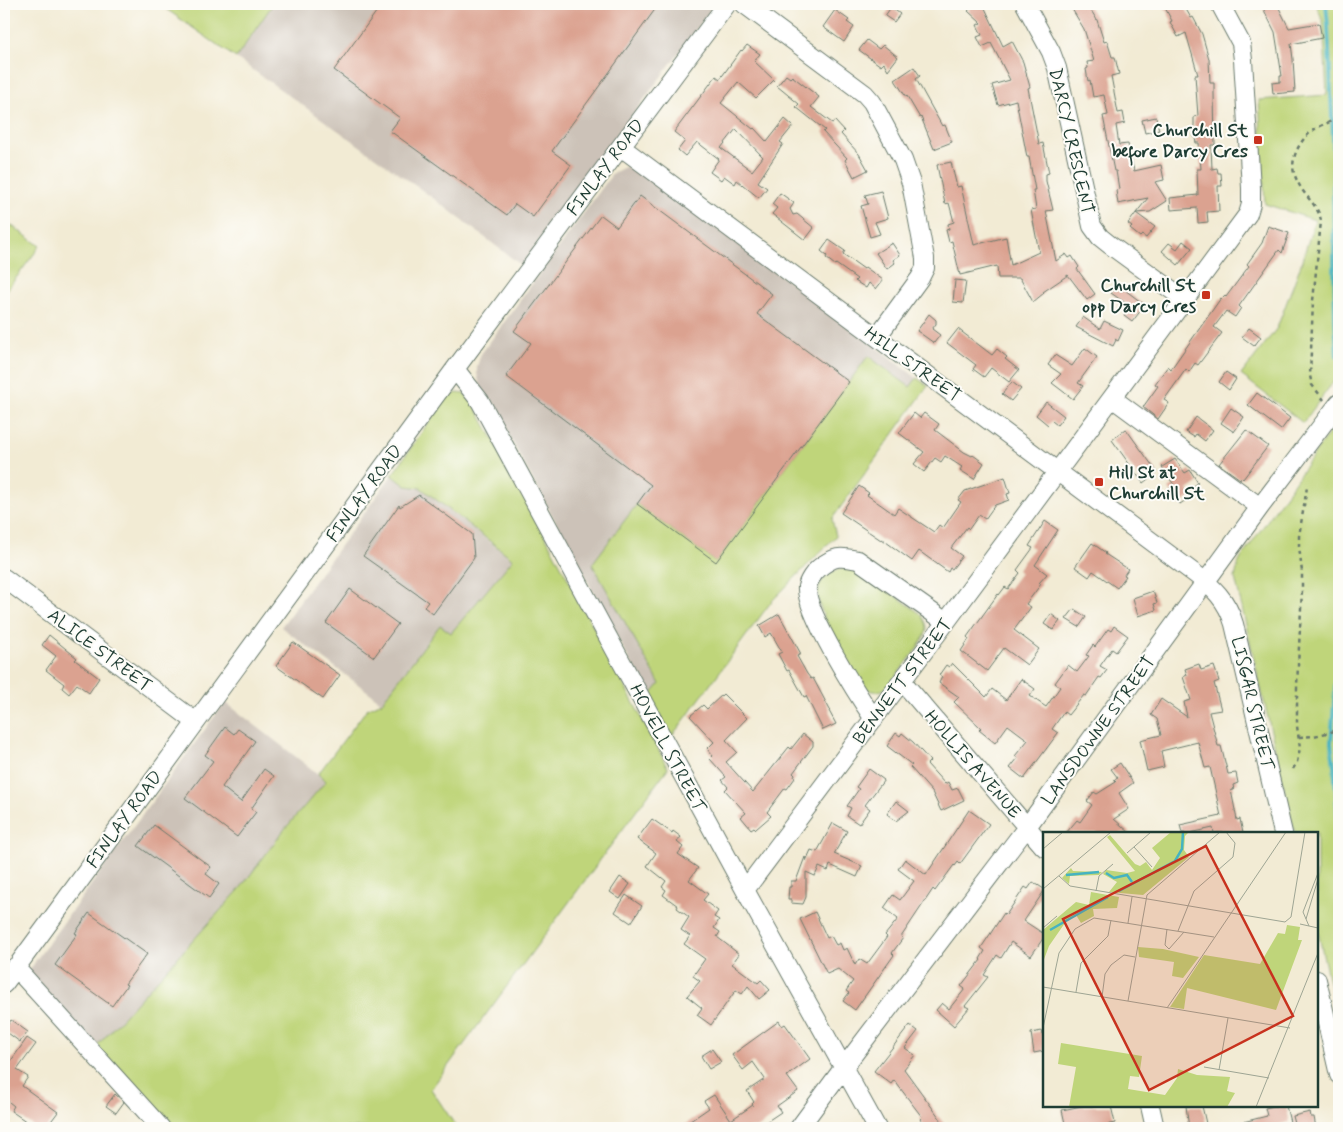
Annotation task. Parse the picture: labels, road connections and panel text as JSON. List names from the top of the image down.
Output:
{
  "streets": {
    "street": [
      "DARCY CRESCENT",
      "FINLAY ROAD",
      "HILL STREET",
      "ALICE STREET",
      "BENNETT STREET",
      "LISGAR STREET",
      "LANSDOWNE STREET",
      "HOVELL STREET",
      "HOLLIS AVENUE"
    ]
  },
  "crossings": [
    ["DARCY CRESCENT", "BENNETT STREET"],
    ["FINLAY ROAD", "HILL STREET"],
    ["FINLAY ROAD", "ALICE STREET"],
    ["FINLAY ROAD", "HOVELL STREET"],
    ["HILL STREET", "BENNETT STREET"],
    ["HILL STREET", "LISGAR STREET"],
    ["HILL STREET", "LANSDOWNE STREET"],
    ["BENNETT STREET", "HOVELL STREET"],
    ["BENNETT STREET", "HOLLIS AVENUE"],
    ["LISGAR STREET", "LANSDOWNE STREET"],
    ["LANSDOWNE STREET", "HOVELL STREET"],
    ["LANSDOWNE STREET", "HOLLIS AVENUE"]
  ],
  "places": {
    "transit": ["Churchill St before Darcy Cres", "Churchill St opp Darcy Cres", "Hill St at Churchill St"]
  }
}
